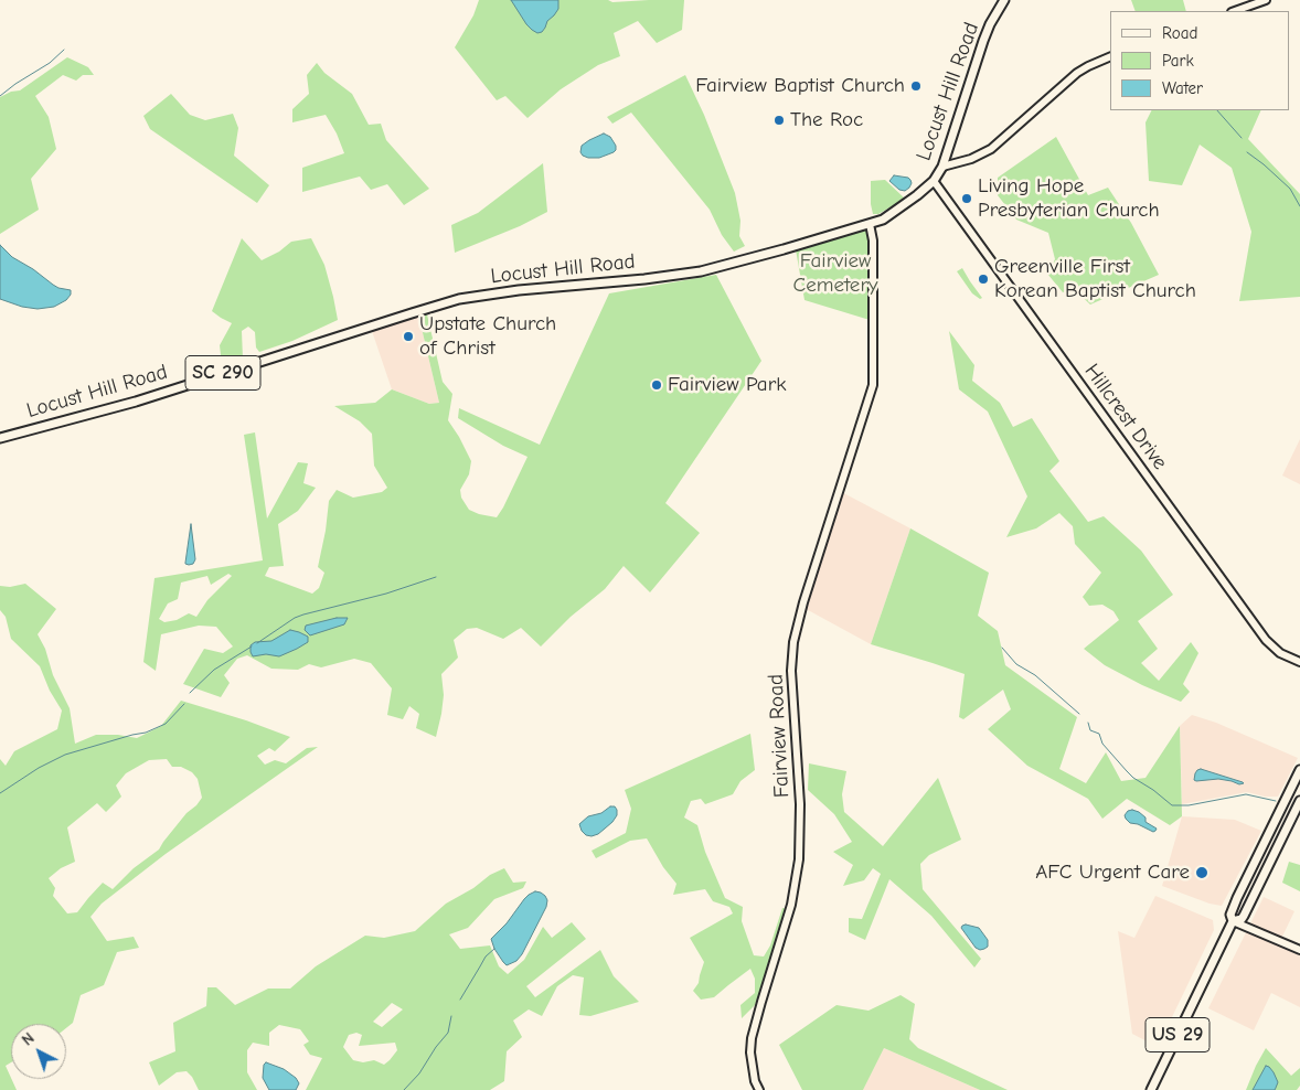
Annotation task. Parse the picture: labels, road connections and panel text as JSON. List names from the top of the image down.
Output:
{
  "streets": {
    "main road": ["Locust Hill Road", "SC 290", "US 29"],
    "street": ["Hillcrest Drive", "Fairview Road"]
  },
  "crossings": [
    ["Locust Hill Road", "Hillcrest Drive"],
    ["Locust Hill Road", "Fairview Road"]
  ],
  "parks": ["Fairview Cemetery"],
  "places": [
    "Fairview Baptist Church",
    "The Roc",
    "Living Hope Presbyterian Church",
    "Greenville First Korean Baptist Church",
    "Upstate Church of Christ",
    "Fairview Park",
    "AFC Urgent Care"
  ],
  "legend": ["Road", "Park", "Water"],
  "north": "top left"
}
